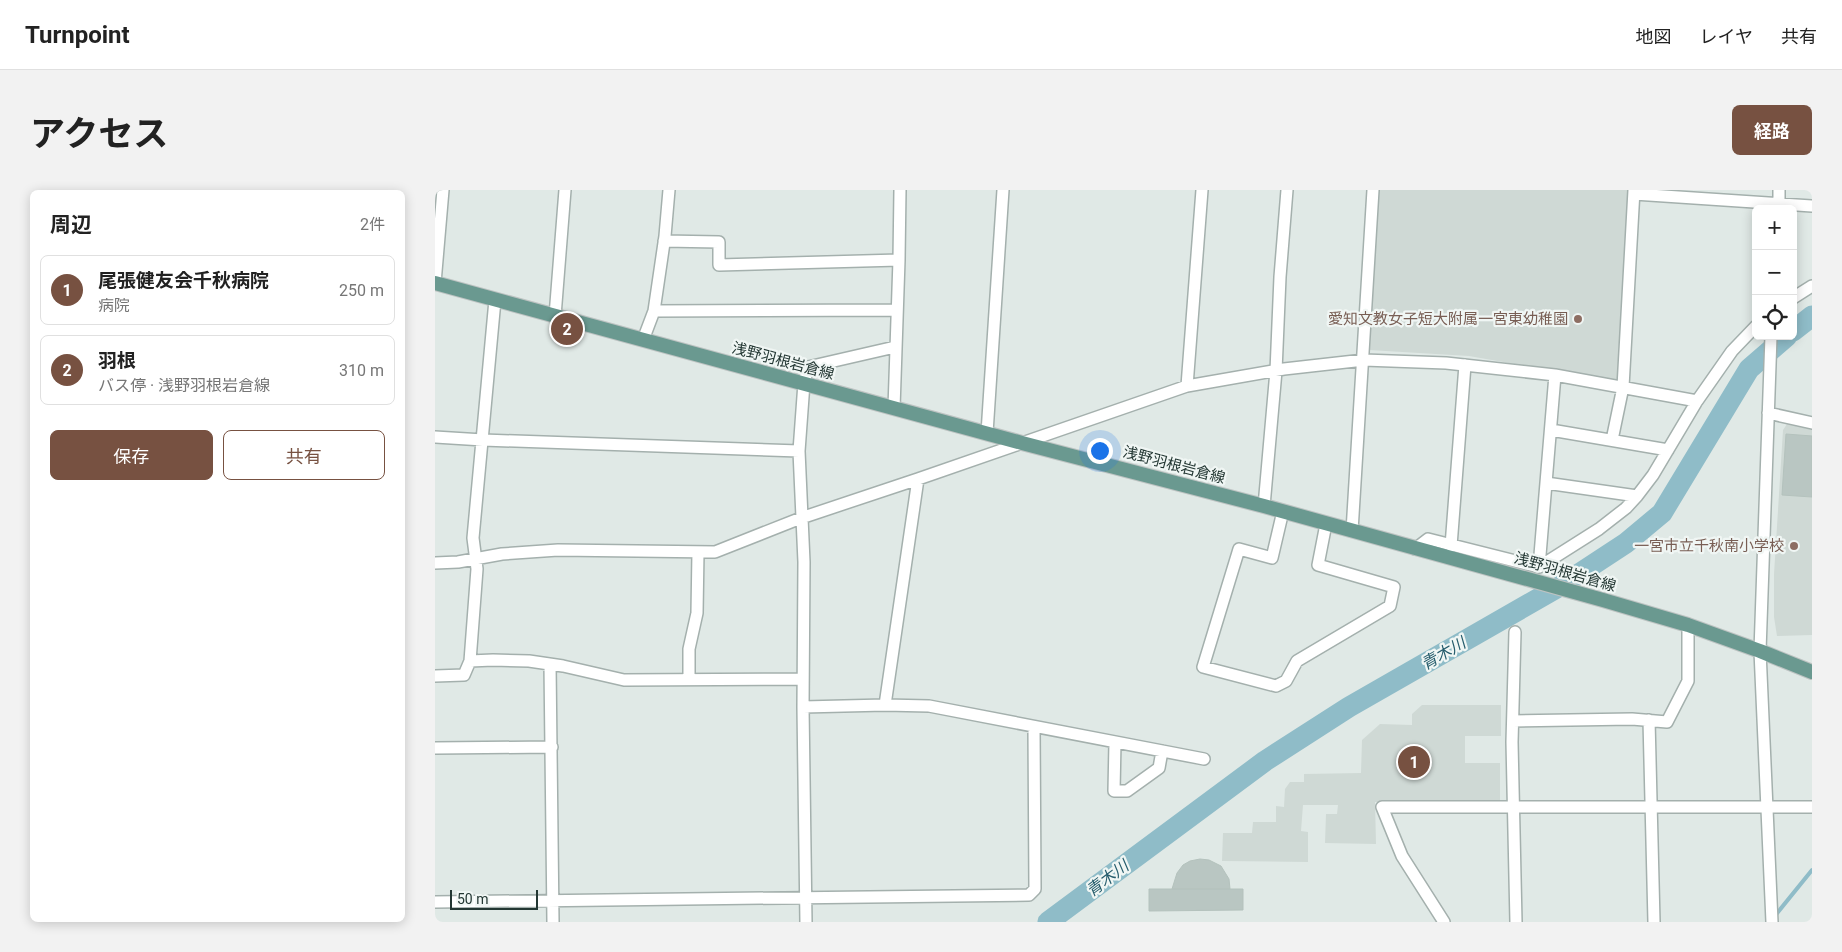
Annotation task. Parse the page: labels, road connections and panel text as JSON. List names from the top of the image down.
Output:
{
  "streets": {
    "main road": ["浅野羽根岩倉線"]
  },
  "water": ["青木川"],
  "places": ["愛知文教女子短大附属一宮東幼稚園", "一宮市立千秋南小学校"],
  "scale_bar": "50 m",
  "page": {
    "header": "Turnpoint",
    "nav": ["地図", "レイヤ", "共有"],
    "title": "アクセス",
    "buttons": [
      "経路",
      ["保存", "共有"]
    ],
    "heading": ["周辺", "2件"],
    "map_buttons": ["+", "−"],
    "list": [
      {
        "mark": "1",
        "name": "尾張健友会千秋病院",
        "note": "病院",
        "value": "250 m"
      },
      {
        "mark": "2",
        "name": "羽根",
        "note": "バス停 · 浅野羽根岩倉線",
        "value": "310 m"
      }
    ],
    "pins": ["2", "1"],
    "scale": "50 m"
  }
}
